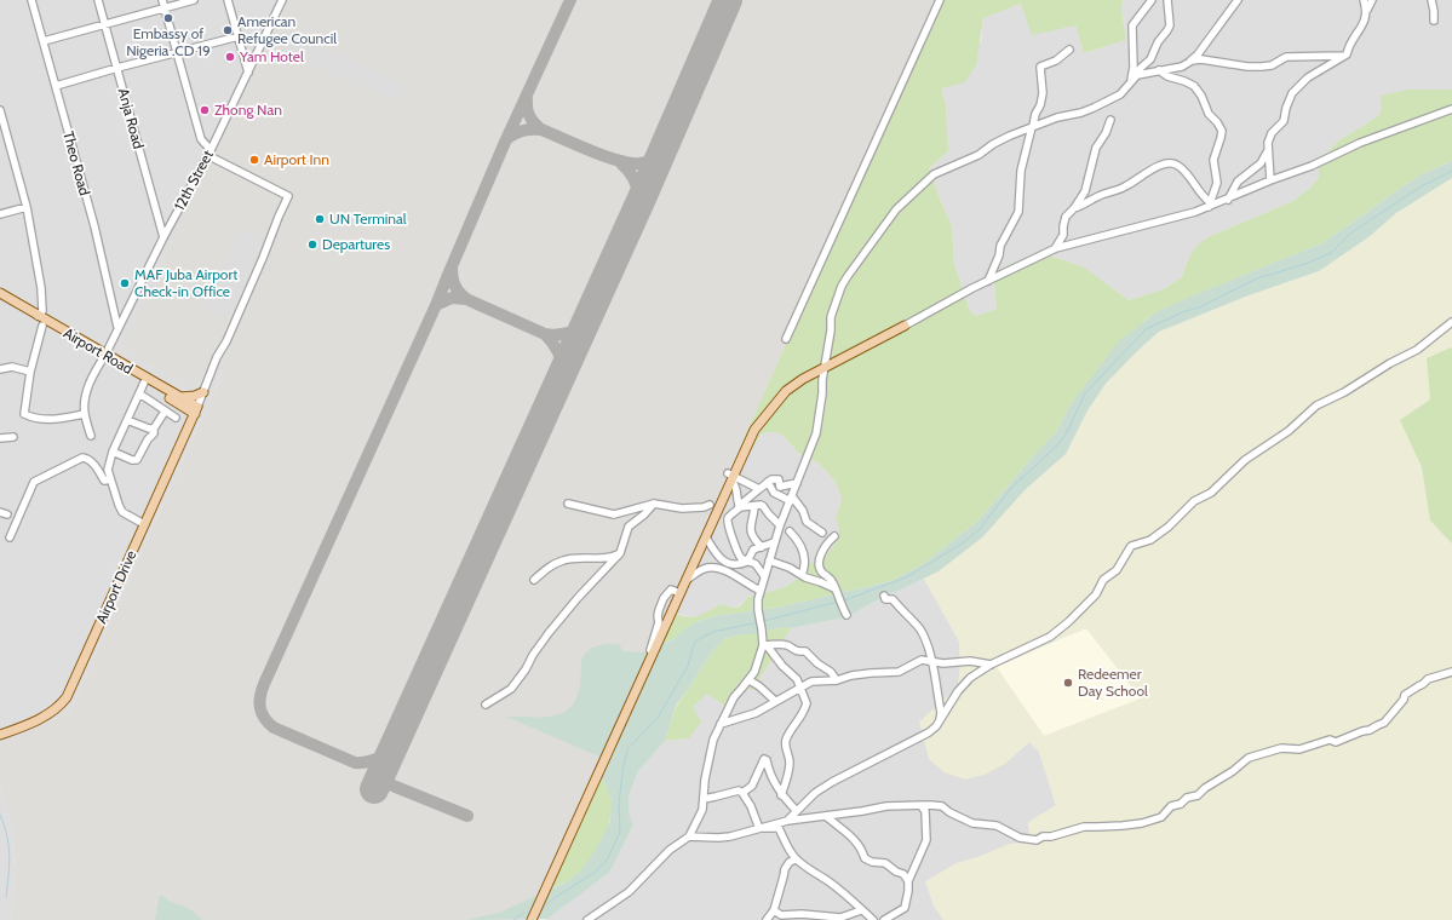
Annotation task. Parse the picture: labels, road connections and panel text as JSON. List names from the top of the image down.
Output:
{
  "streets": {
    "main road": ["Airport Road", "Airport Drive"],
    "street": ["Anja Road", "Theo Road", "12th Street"]
  },
  "crossings": [
    ["Anja Road", "12th Street"],
    ["Theo Road", "12th Street"],
    ["12th Street", "Airport Road"],
    ["Airport Road", "Airport Drive"]
  ],
  "places": [
    "Embassy of Nigeria .CD 19",
    "American Refugee Council",
    "Yam Hotel",
    "Zhong Nan",
    "Airport Inn",
    "UN Terminal",
    "Departures",
    "MAF Juba Airport Check-in Office",
    "Redeemer Day School"
  ]
}
